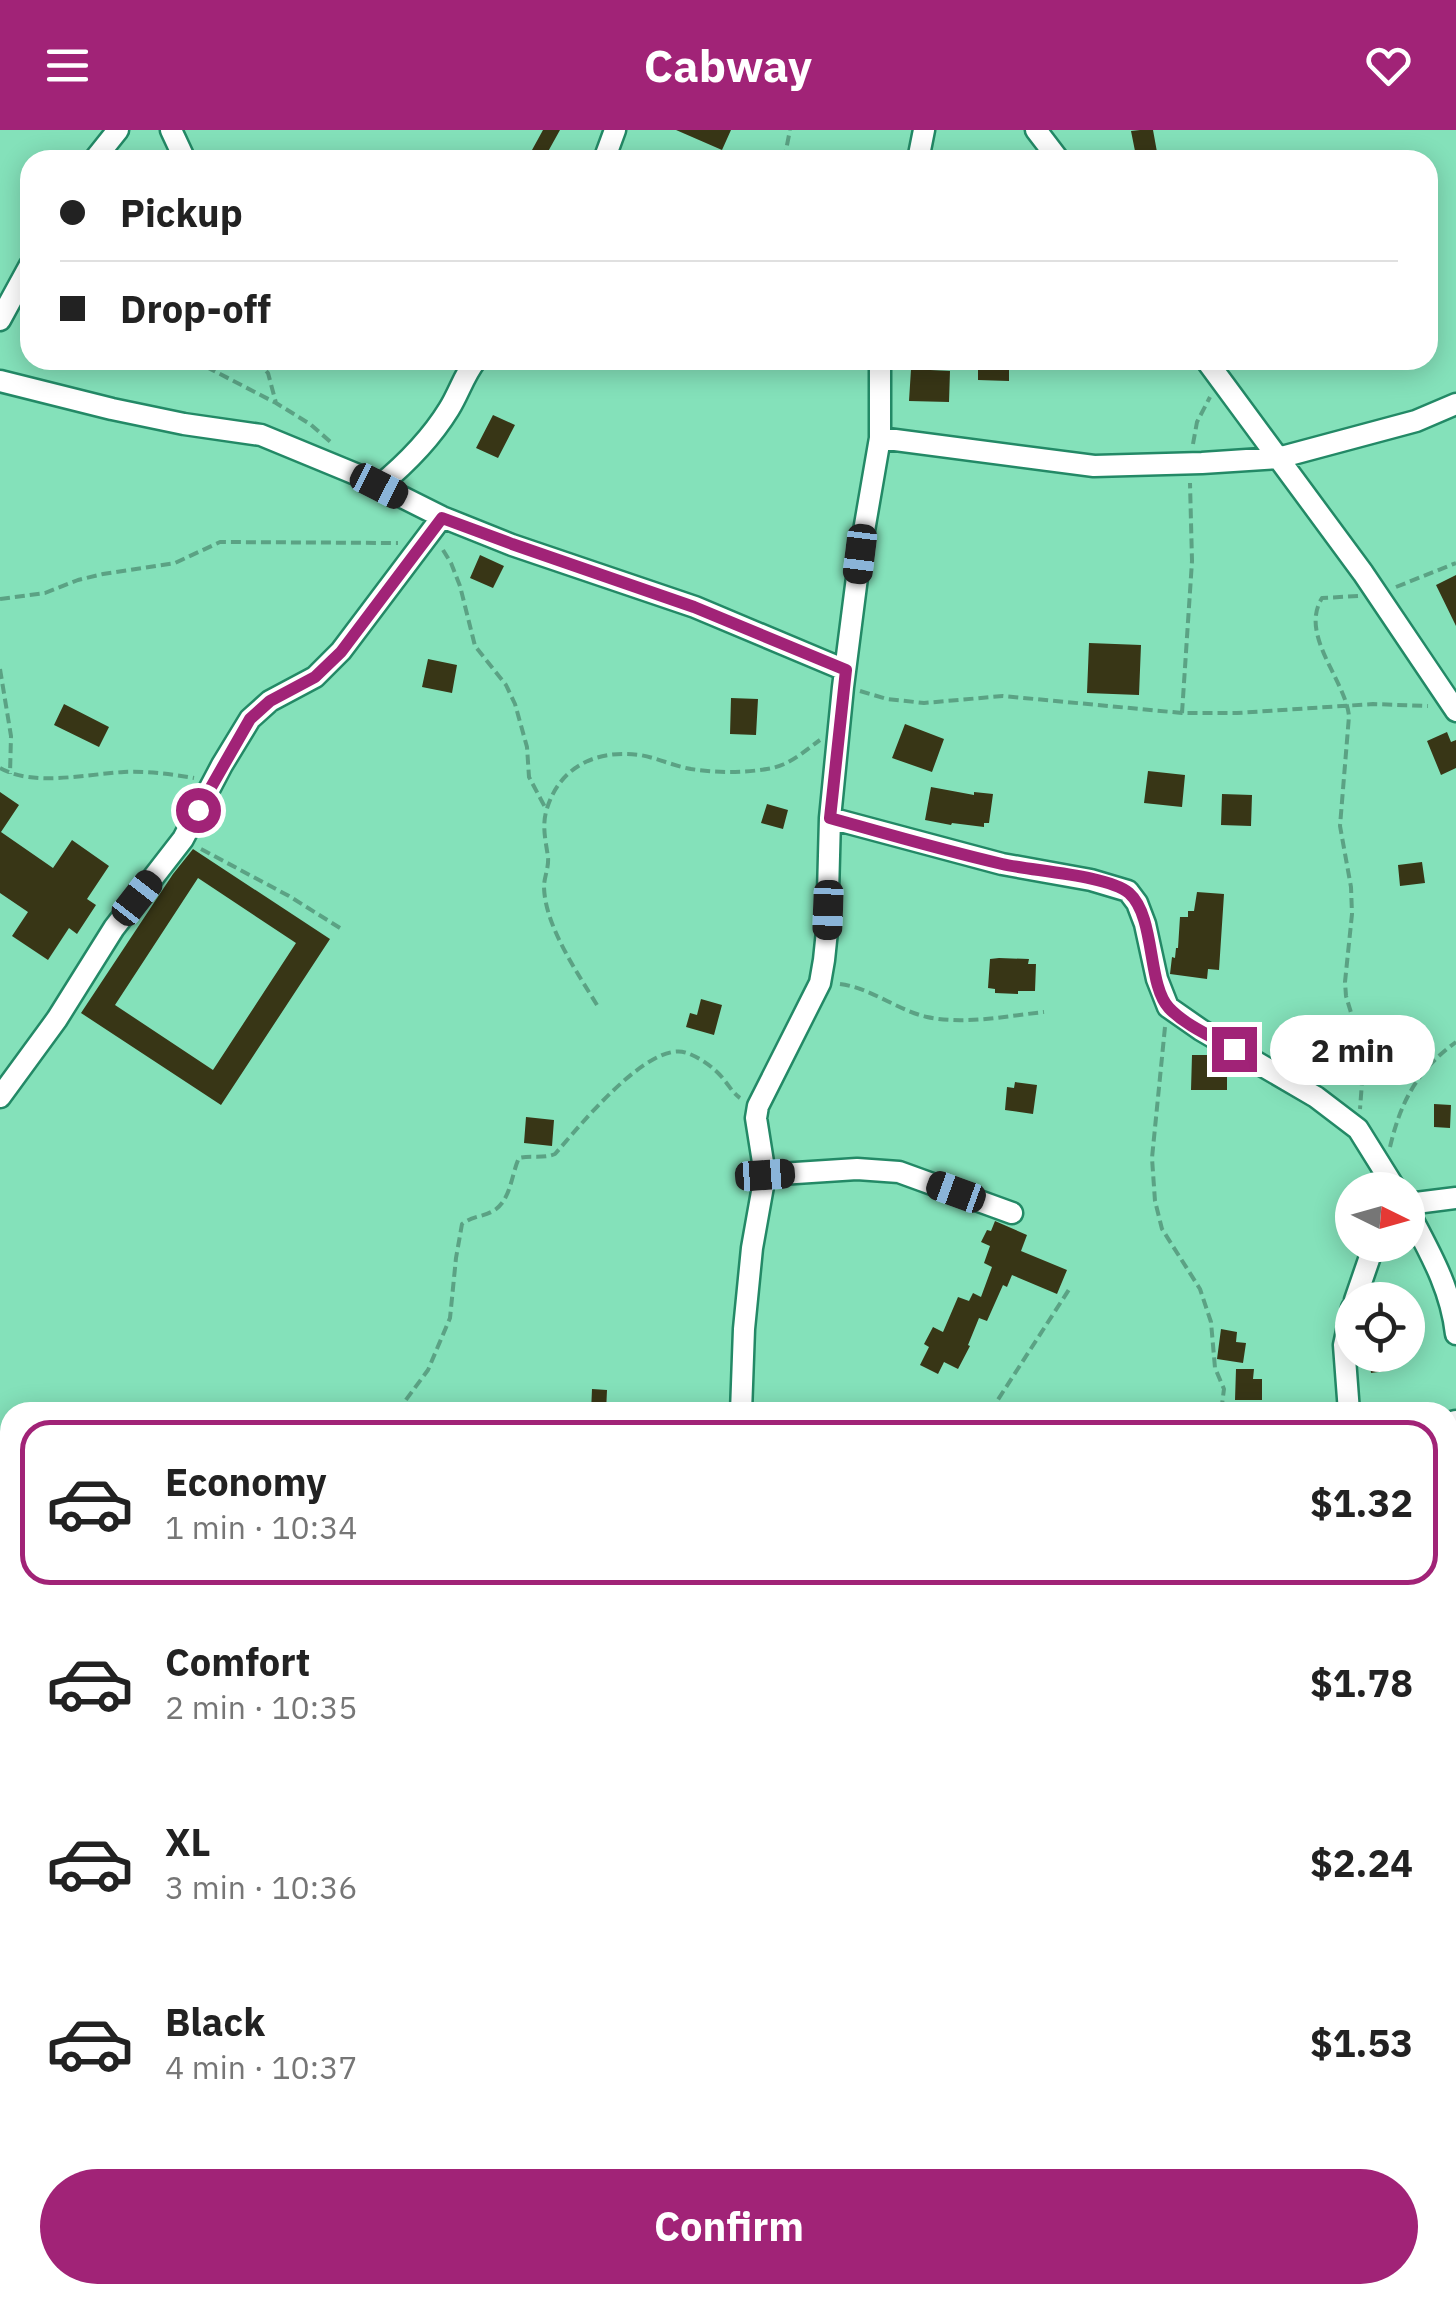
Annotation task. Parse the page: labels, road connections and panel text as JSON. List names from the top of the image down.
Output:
{
  "north": "right",
  "page": {
    "header": "Cabway",
    "banner": ["Pickup", "Drop-off"],
    "bubble": "2 min",
    "list": [
      {
        "name": "Economy",
        "note": "1 min · 10:34",
        "value": "$1.32"
      },
      {
        "name": "Comfort",
        "note": "2 min · 10:35",
        "value": "$1.78"
      },
      {
        "name": "XL",
        "note": "3 min · 10:36",
        "value": "$2.24"
      },
      {
        "name": "Black",
        "note": "4 min · 10:37",
        "value": "$1.53"
      }
    ],
    "buttons": "Confirm"
  }
}
